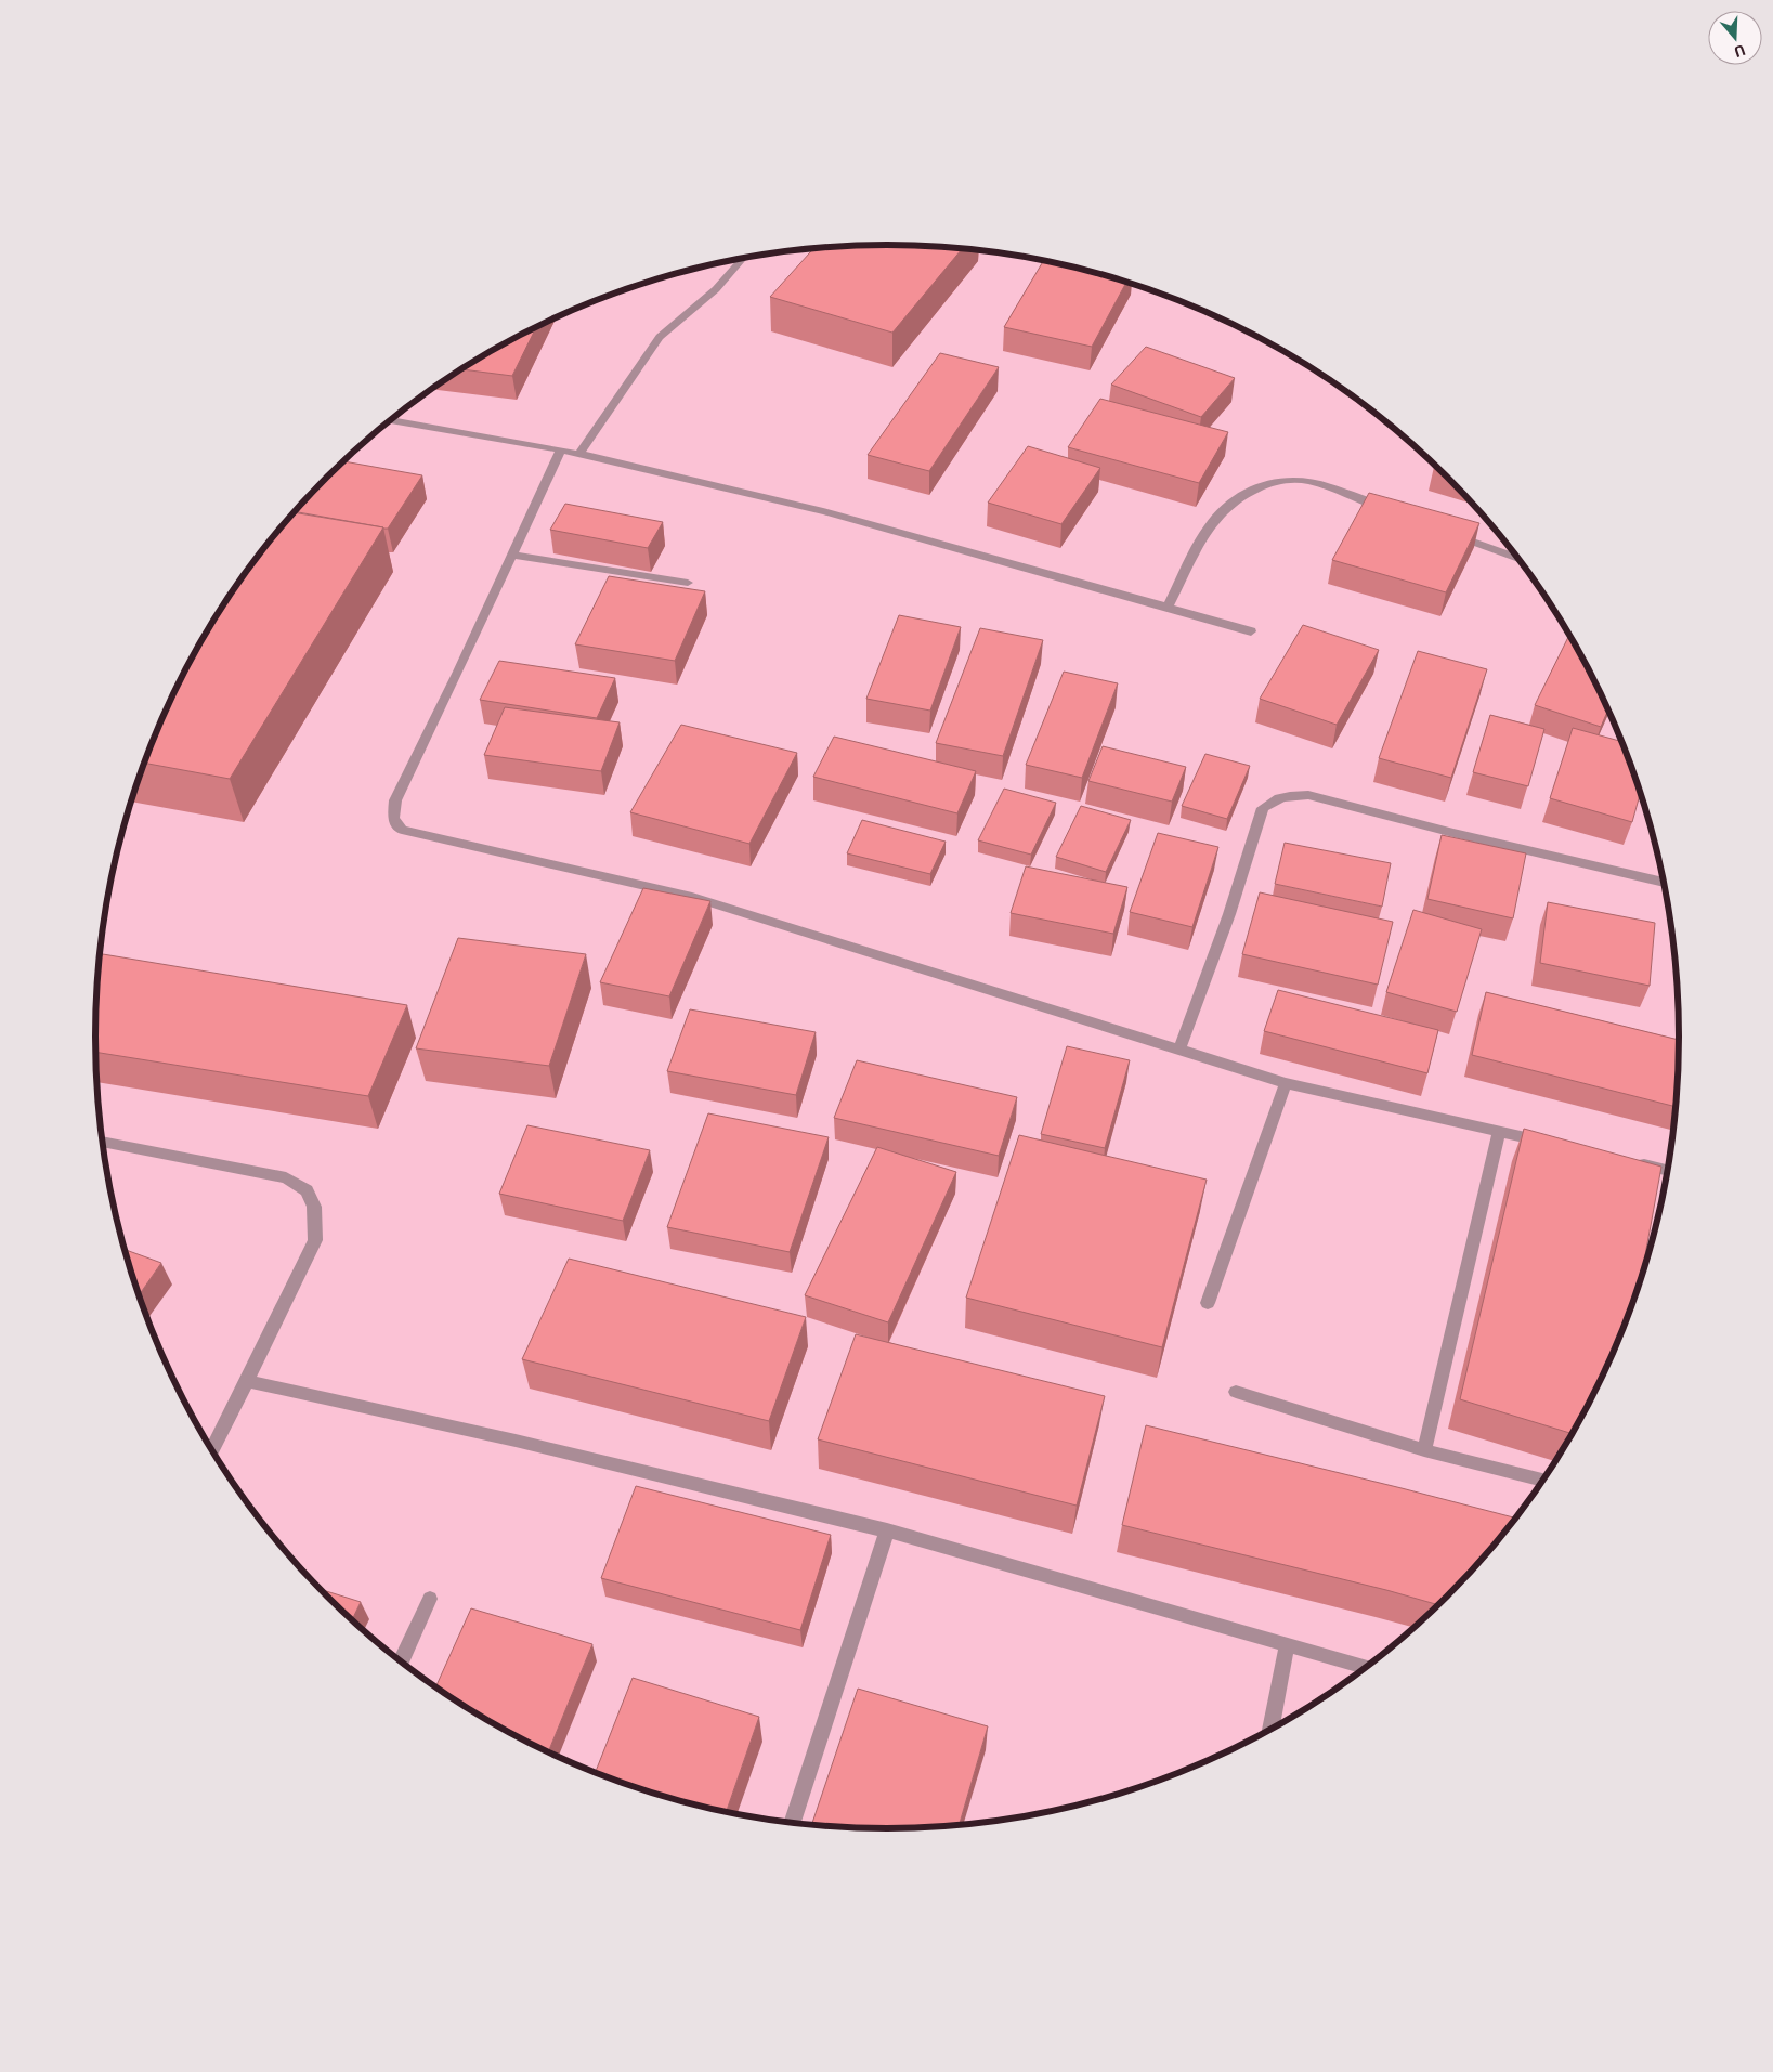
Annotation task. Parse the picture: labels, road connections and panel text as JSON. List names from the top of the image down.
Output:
{
  "north": "bottom"
}
